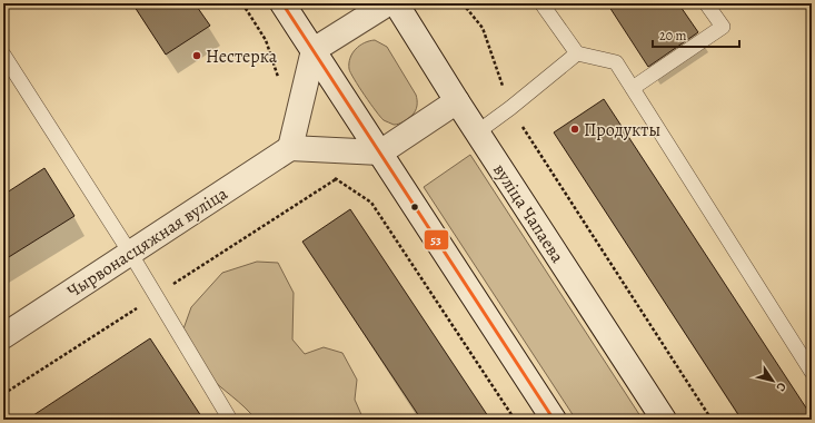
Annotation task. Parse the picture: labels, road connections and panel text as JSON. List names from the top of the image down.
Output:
{
  "streets": {
    "main road": ["вуліца Чапаева", "Чырвонасцяжная вуліца"]
  },
  "places": ["Нестерка", "Продукты"],
  "lines": ["transit line 53"],
  "scale_bar": "20 m",
  "north": "bottom right"
}
